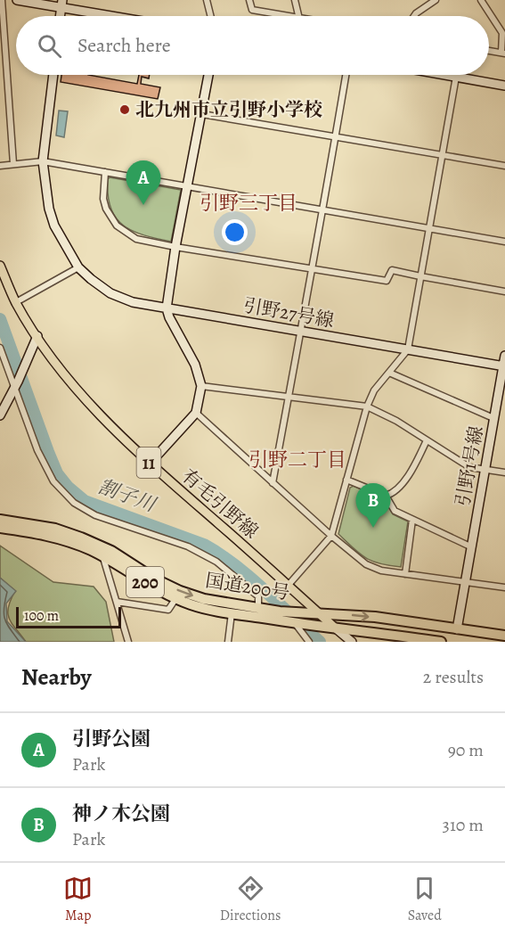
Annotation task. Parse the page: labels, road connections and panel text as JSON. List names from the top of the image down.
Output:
{
  "streets": {
    "highway": ["200", "国道200号"],
    "main road": ["11", "有毛引野線"],
    "street": ["引野27号線", "引野1号線"]
  },
  "crossings": [
    ["引野27号線", "引野1号線"],
    ["引野1号線", "200"],
    ["引野1号線", "国道200号"],
    ["有毛引野線", "国道200号"],
    ["200", "国道200号"]
  ],
  "districts": ["引野三丁目", "引野二丁目"],
  "water": ["割子川"],
  "places": ["北九州市立引野小学校"],
  "scale_bar": "100 m",
  "page": {
    "search": "Search here",
    "pins": ["A", "B"],
    "scale": "100 m",
    "heading": ["Nearby", "2 results"],
    "list": [
      {
        "mark": "A",
        "name": "引野公園",
        "note": "Park",
        "value": "90 m"
      },
      {
        "mark": "B",
        "name": "神ノ木公園",
        "note": "Park",
        "value": "310 m"
      }
    ],
    "nav": ["Map", "Directions", "Saved"]
  }
}
